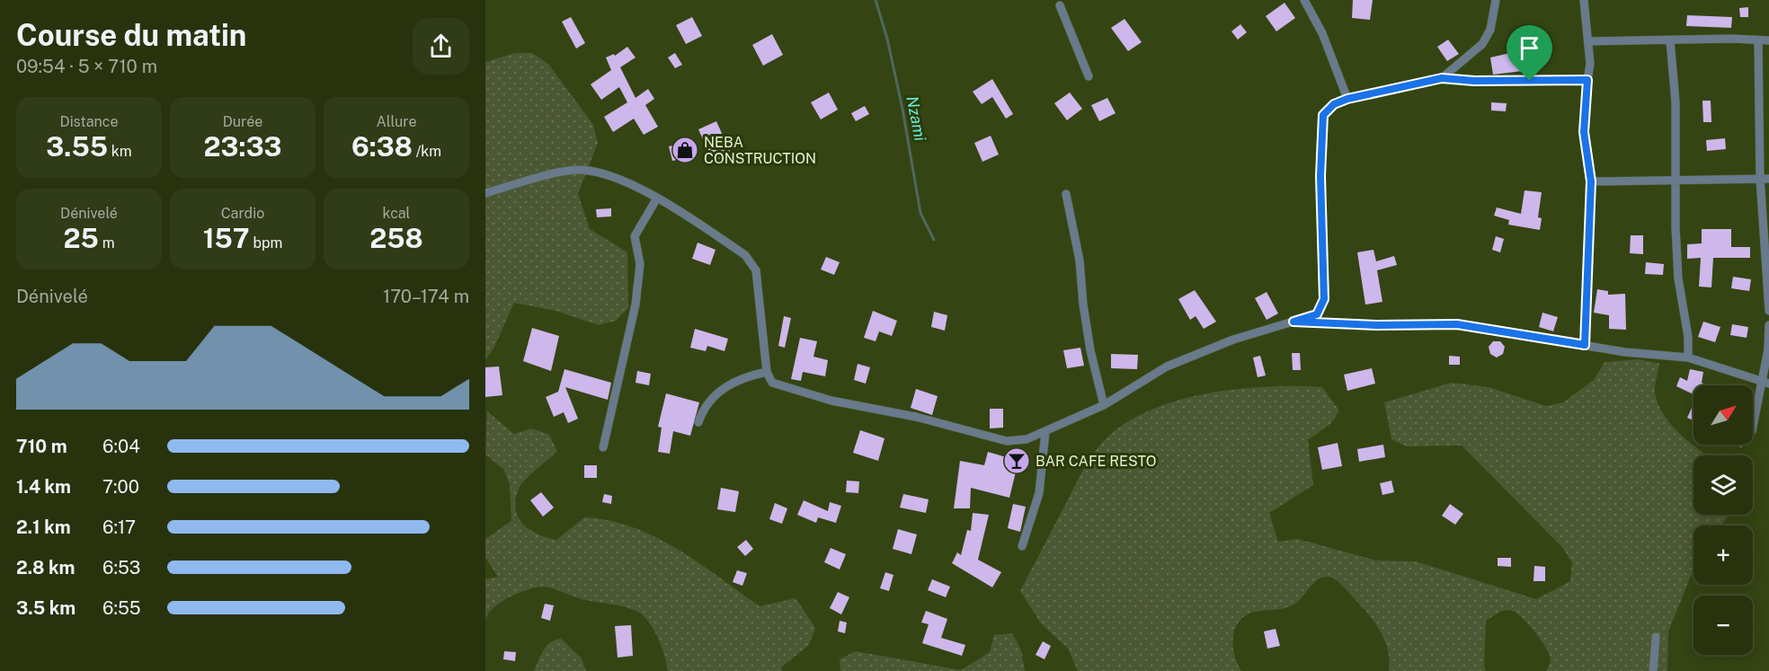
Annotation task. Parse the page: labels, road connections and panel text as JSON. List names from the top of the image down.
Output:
{
  "water": ["Nzami"],
  "places": {
    "shop": ["NEBA CONSTRUCTION"],
    "bar": ["BAR CAFE RESTO"]
  },
  "north": "top right",
  "page": {
    "heading": ["Course du matin", "09:54 · 5 × 710 m"],
    "stats": [
      ["Distance", "3.55 km"],
      ["Durée", "23:33"],
      ["Allure", "6:38 /km"],
      ["Dénivelé", "25 m"],
      ["Cardio", "157 bpm"],
      ["kcal", "258"]
    ],
    "chart": ["Dénivelé", "170–174 m"],
    "map_buttons": ["+", "−"],
    "list": [
      {
        "name": "710 m",
        "note": "6:04"
      },
      {
        "name": "1.4 km",
        "note": "7:00"
      },
      {
        "name": "2.1 km",
        "note": "6:17"
      },
      {
        "name": "2.8 km",
        "note": "6:53"
      },
      {
        "name": "3.5 km",
        "note": "6:55"
      }
    ]
  }
}
